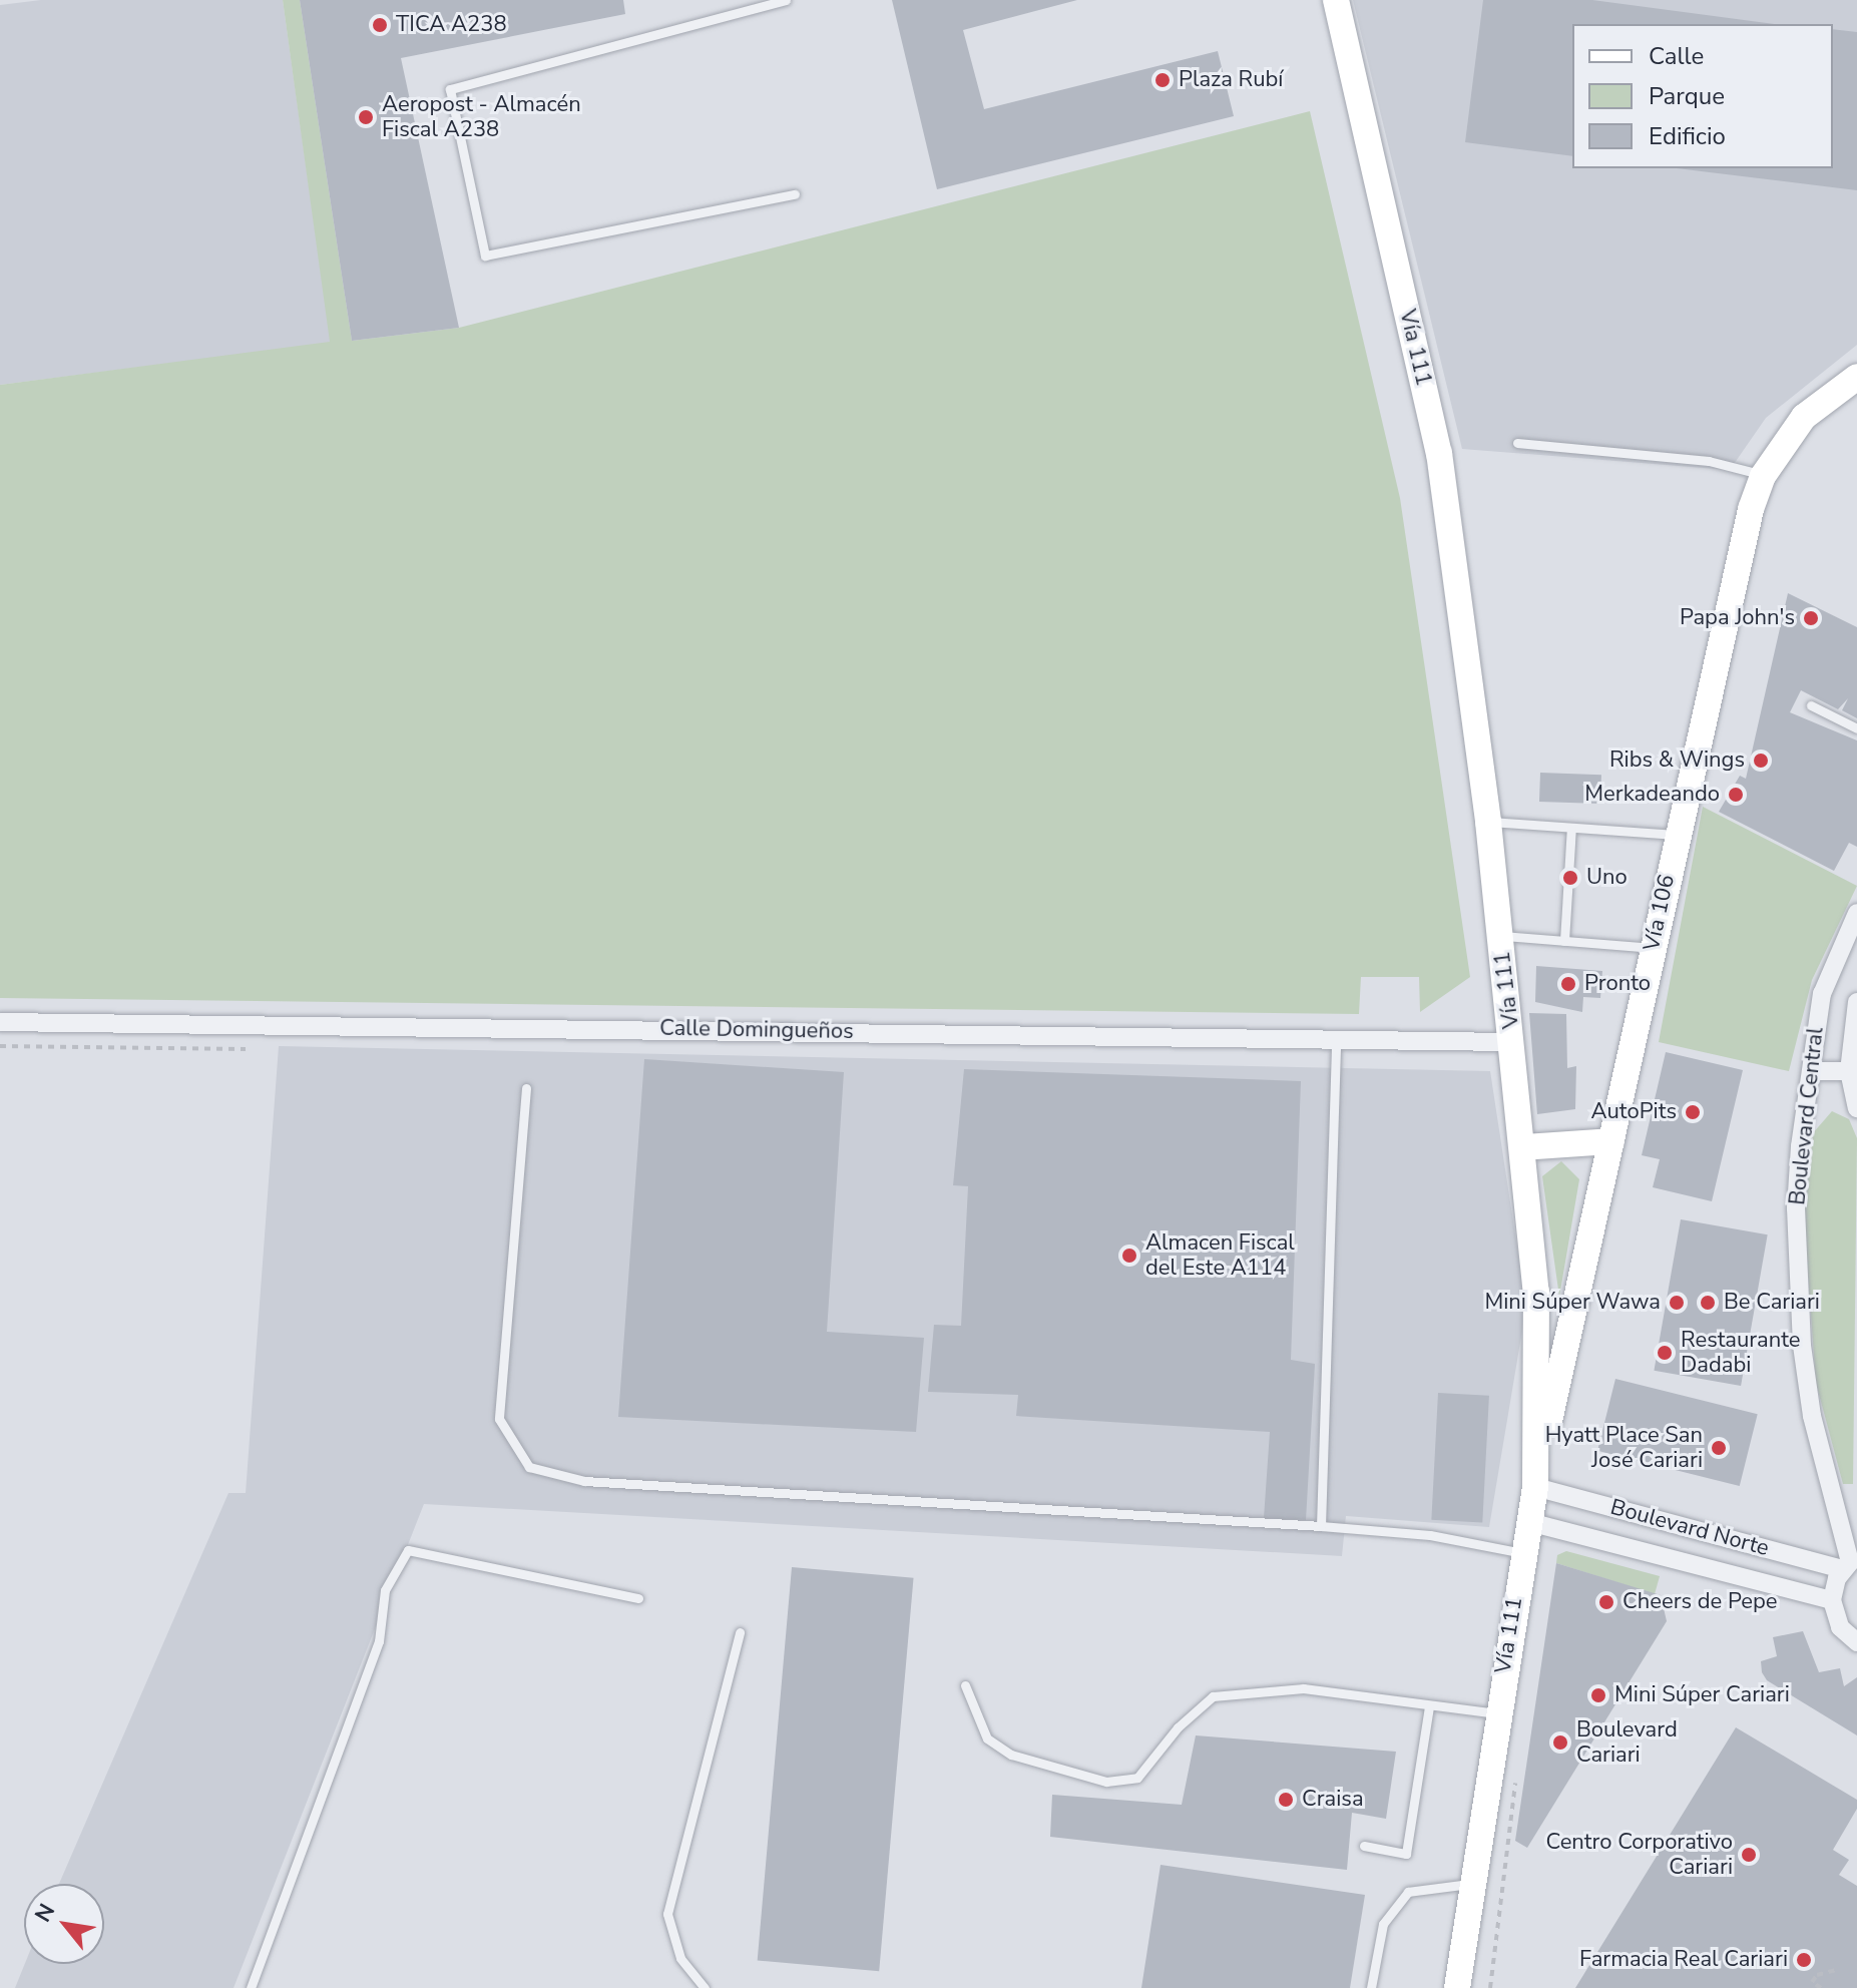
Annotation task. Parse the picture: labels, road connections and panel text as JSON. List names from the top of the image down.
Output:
{
  "streets": {
    "main road": ["Vía 111", "Vía 106"],
    "street": ["Calle Domingueños", "Boulevard Central", "Boulevard Norte"]
  },
  "crossings": [
    ["Vía 111", "Vía 106"],
    ["Vía 111", "Calle Domingueños"],
    ["Vía 111", "Boulevard Norte"],
    ["Vía 106", "Boulevard Norte"],
    ["Boulevard Central", "Boulevard Norte"]
  ],
  "places": [
    "TICA A238",
    "Plaza Rubí",
    "Aeropost - Almacén Fiscal A238",
    "Papa John's",
    "Ribs & Wings",
    "Merkadeando",
    "Uno",
    "Pronto",
    "AutoPits",
    "Almacen Fiscal del Este A114",
    "Mini Súper Wawa",
    "Be Cariari",
    "Restaurante Dadabi",
    "Hyatt Place San José Cariari",
    "Cheers de Pepe",
    "Mini Súper Cariari",
    "Boulevard Cariari",
    "Craisa",
    "Centro Corporativo Cariari",
    "Farmacia Real Cariari"
  ],
  "legend": ["Calle", "Parque", "Edificio"],
  "north": "top left"
}
